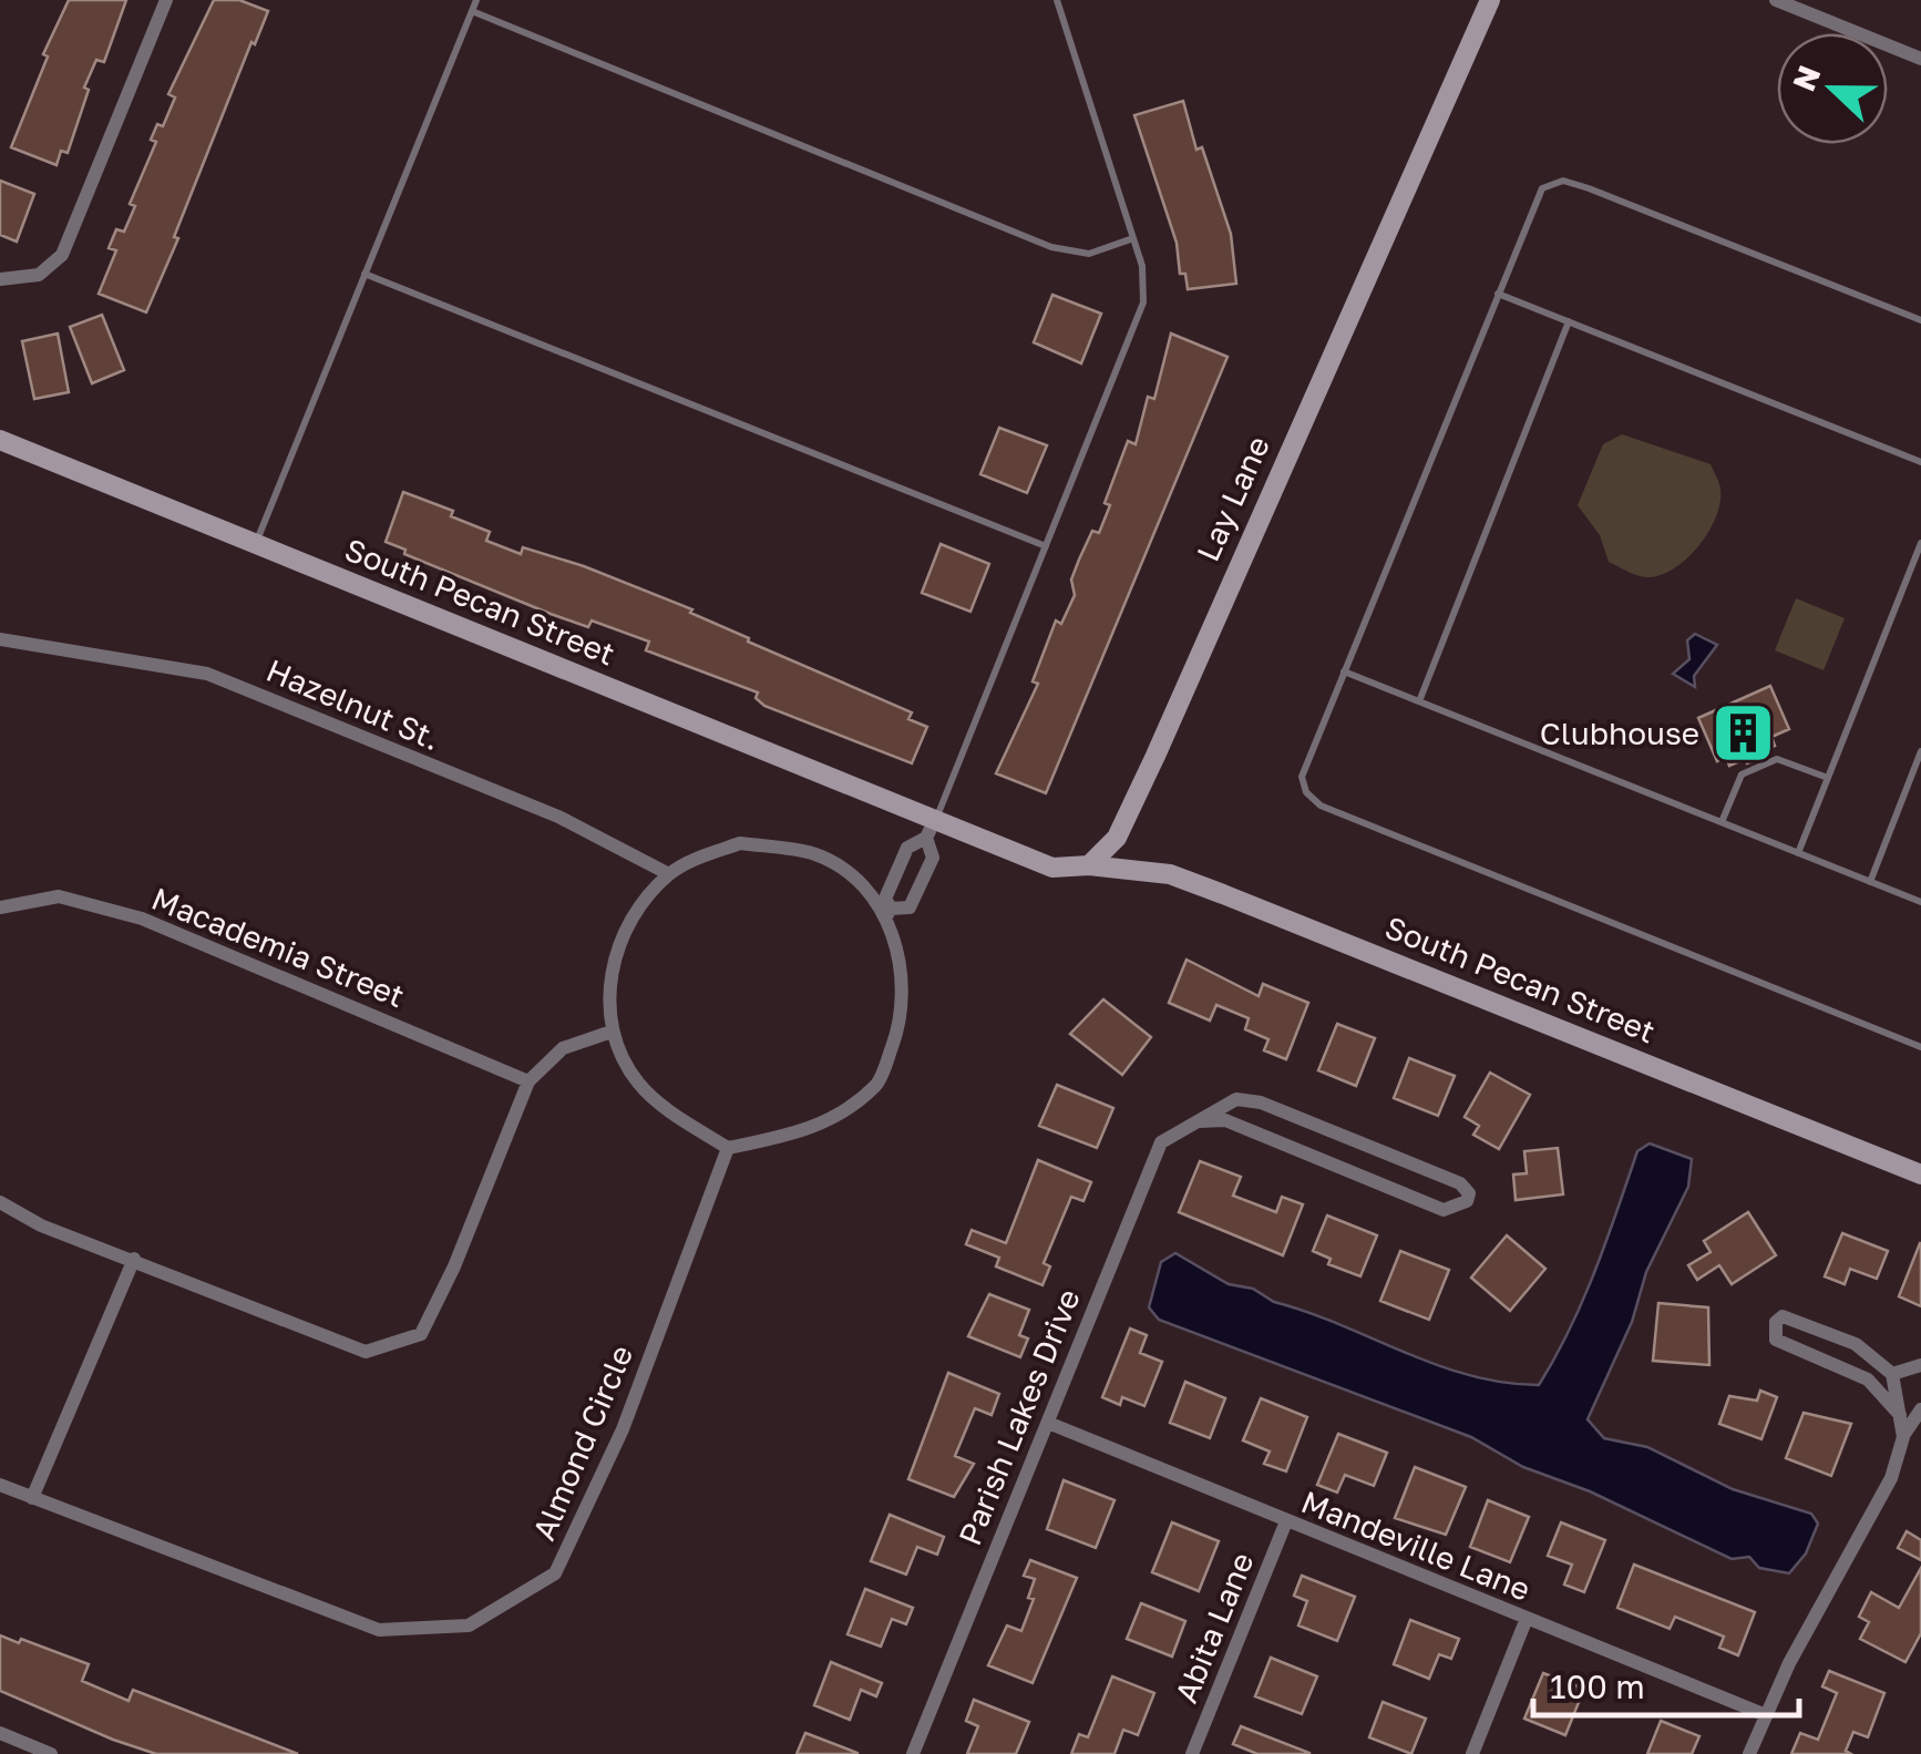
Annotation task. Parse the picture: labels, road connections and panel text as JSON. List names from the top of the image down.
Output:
{
  "streets": {
    "street": [
      "Lay Lane",
      "South Pecan Street",
      "Hazelnut St.",
      "Macademia Street",
      "Parish Lakes Drive",
      "Almond Circle",
      "Mandeville Lane",
      "Abita Lane"
    ]
  },
  "crossings": [
    ["Lay Lane", "South Pecan Street"],
    ["Hazelnut St.", "Almond Circle"],
    ["Parish Lakes Drive", "Mandeville Lane"],
    ["Mandeville Lane", "Abita Lane"]
  ],
  "places": {
    "building": ["Clubhouse"]
  },
  "scale_bar": "100 m",
  "north": "left"
}
